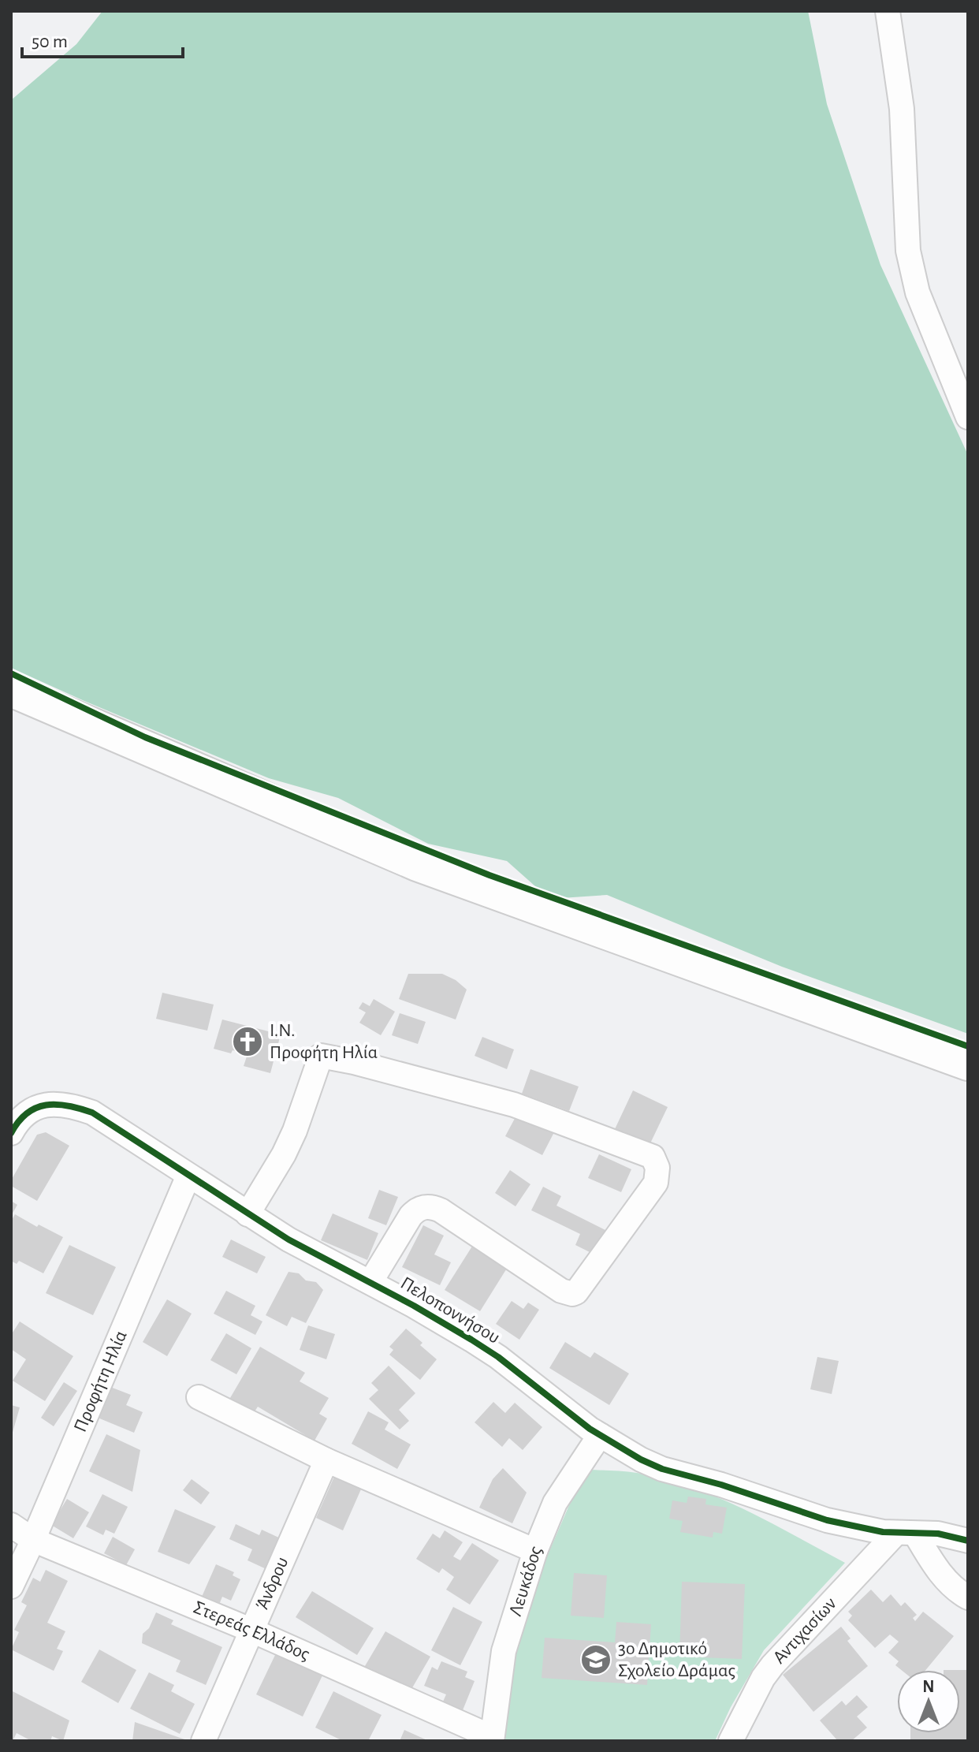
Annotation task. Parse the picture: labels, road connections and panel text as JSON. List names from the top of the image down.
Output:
{
  "streets": {
    "street": [
      "Πελοποννήσου",
      "Προφήτη Ηλία",
      "Λευκάδος",
      "Άνδρου",
      "Αντιχασίων",
      "Στερεάς Ελλάδος"
    ]
  },
  "crossings": [
    ["Πελοποννήσου", "Προφήτη Ηλία"],
    ["Πελοποννήσου", "Λευκάδος"],
    ["Πελοποννήσου", "Αντιχασίων"],
    ["Προφήτη Ηλία", "Στερεάς Ελλάδος"],
    ["Λευκάδος", "Στερεάς Ελλάδος"],
    ["Άνδρου", "Στερεάς Ελλάδος"]
  ],
  "places": {
    "church": ["Ι.Ν. Προφήτη Ηλία"],
    "school or university": ["3ο Δημοτικό Σχολείο Δράμας"]
  },
  "scale_bar": "50 m",
  "north": "top"
}
